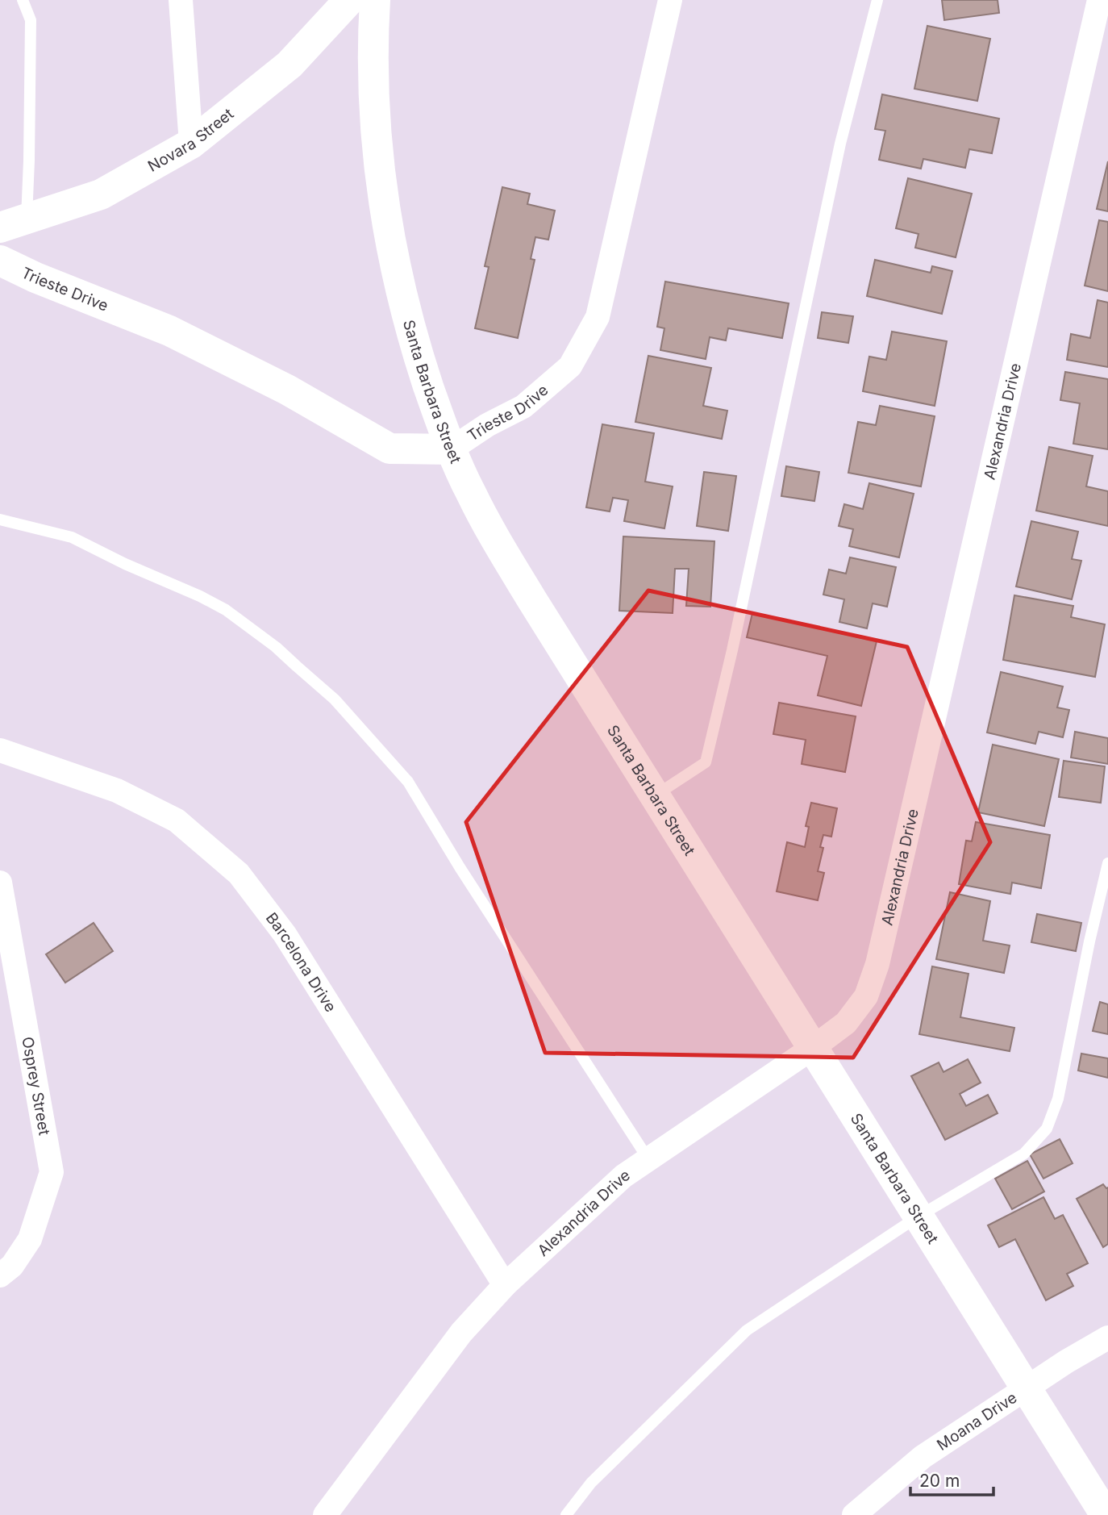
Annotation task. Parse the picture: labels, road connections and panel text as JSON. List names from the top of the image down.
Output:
{
  "streets": {
    "street": [
      "Novara Street",
      "Trieste Drive",
      "Santa Barbara Street",
      "Alexandria Drive",
      "Barcelona Drive",
      "Osprey Street",
      "Moana Drive"
    ]
  },
  "crossings": [
    ["Trieste Drive", "Santa Barbara Street"],
    ["Santa Barbara Street", "Alexandria Drive"],
    ["Santa Barbara Street", "Moana Drive"],
    ["Alexandria Drive", "Barcelona Drive"]
  ],
  "scale_bar": "20 m"
}
